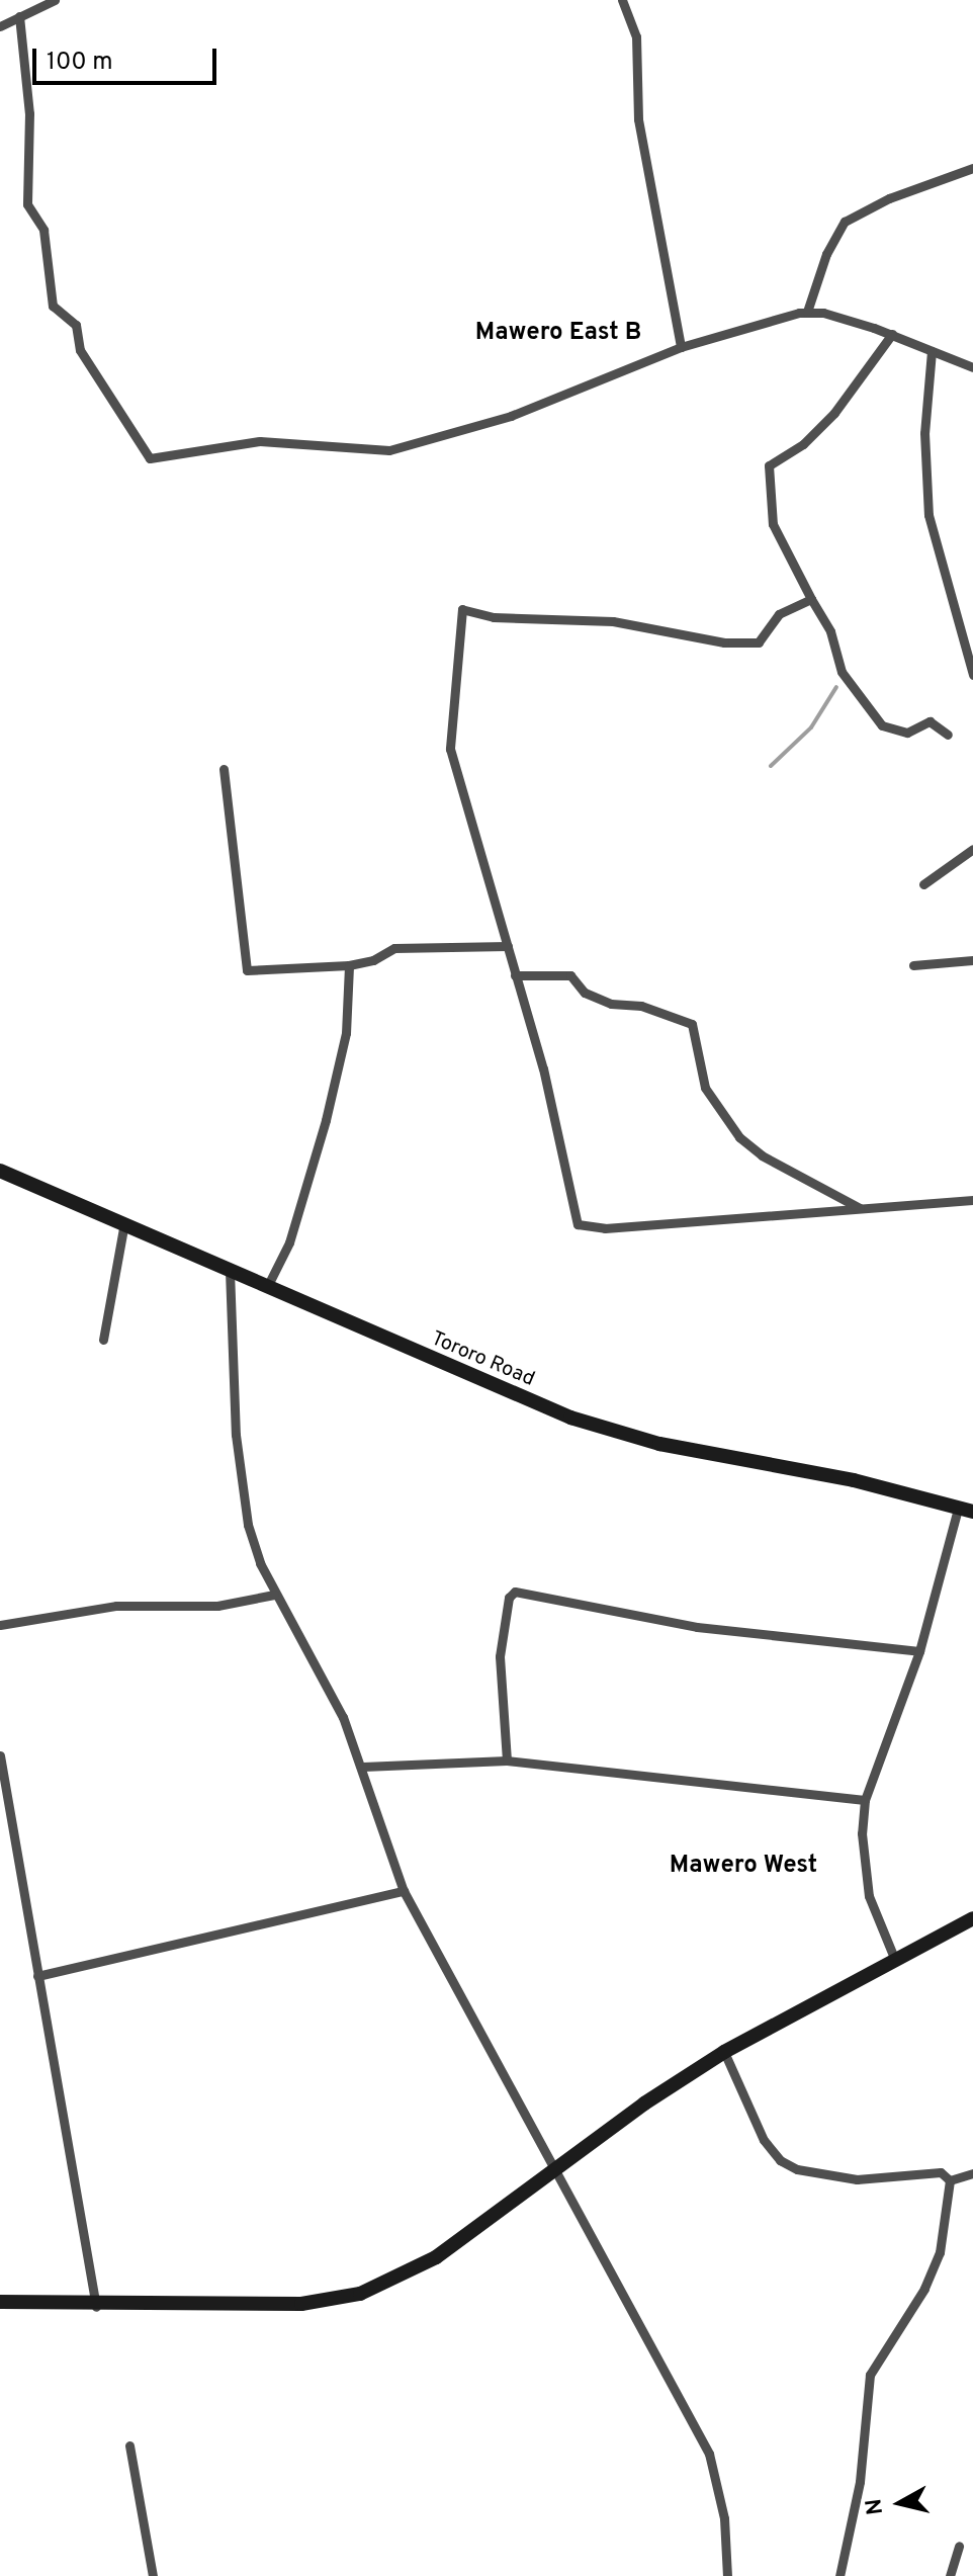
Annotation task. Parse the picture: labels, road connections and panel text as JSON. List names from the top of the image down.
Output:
{
  "streets": {
    "main road": ["Tororo Road"]
  },
  "districts": ["Mawero East B", "Mawero West"],
  "scale_bar": "100 m",
  "north": "left"
}
